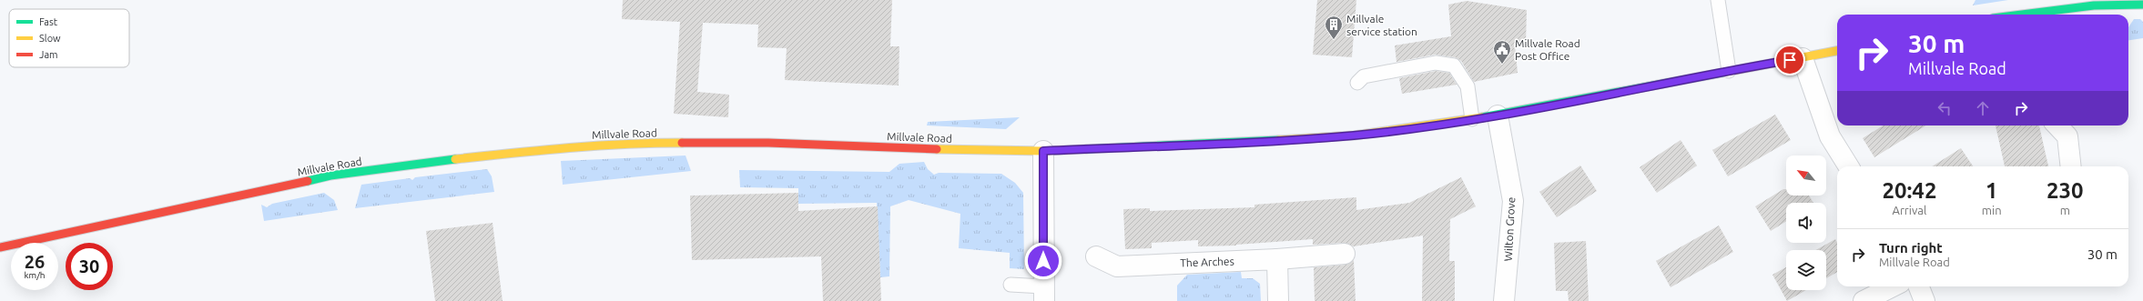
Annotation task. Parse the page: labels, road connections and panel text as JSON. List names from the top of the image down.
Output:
{
  "streets": {
    "main road": ["Millvale Road"],
    "street": ["Wilton Grove", "The Arches"]
  },
  "crossings": [
    ["Millvale Road", "Wilton Grove"]
  ],
  "places": {
    "building": ["Millvale service station"],
    "public building": ["Millvale Road Post Office"]
  },
  "legend": ["Fast", "Slow", "Jam"],
  "north": "top left",
  "page": {
    "turn": ["30 m", "Millvale Road"],
    "eta": [
      "20:42",
      "Arrival",
      "1",
      "min",
      "230",
      "m"
    ],
    "list": [
      {
        "name": "Turn right",
        "note": "Millvale Road",
        "value": "30 m"
      }
    ],
    "speed": "26 km/h",
    "limit": "30"
  }
}
